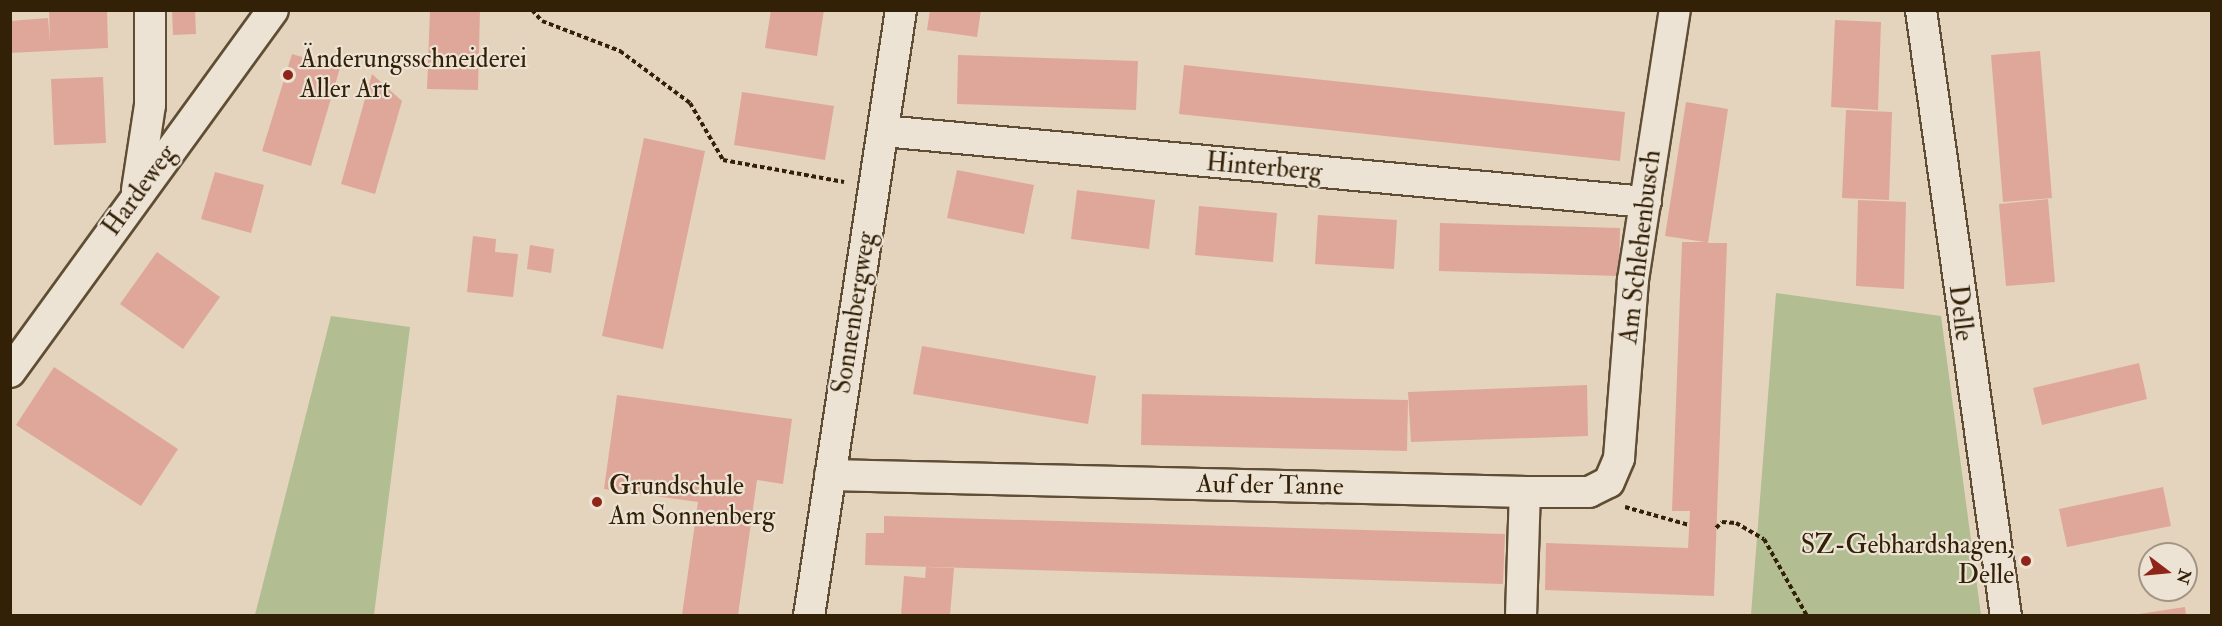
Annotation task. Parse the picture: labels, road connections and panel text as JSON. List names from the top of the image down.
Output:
{
  "streets": {
    "street": [
      "Hinterberg",
      "Hardeweg",
      "Am Schlehenbusch",
      "Sonnenbergweg",
      "Delle",
      "Auf der Tanne"
    ]
  },
  "crossings": [
    ["Hinterberg", "Am Schlehenbusch"],
    ["Hinterberg", "Sonnenbergweg"],
    ["Am Schlehenbusch", "Auf der Tanne"],
    ["Sonnenbergweg", "Auf der Tanne"]
  ],
  "places": ["Änderungsschneiderei Aller Art", "Grundschule Am Sonnenberg", "SZ-Gebhardshagen, Delle"],
  "north": "right"
}
